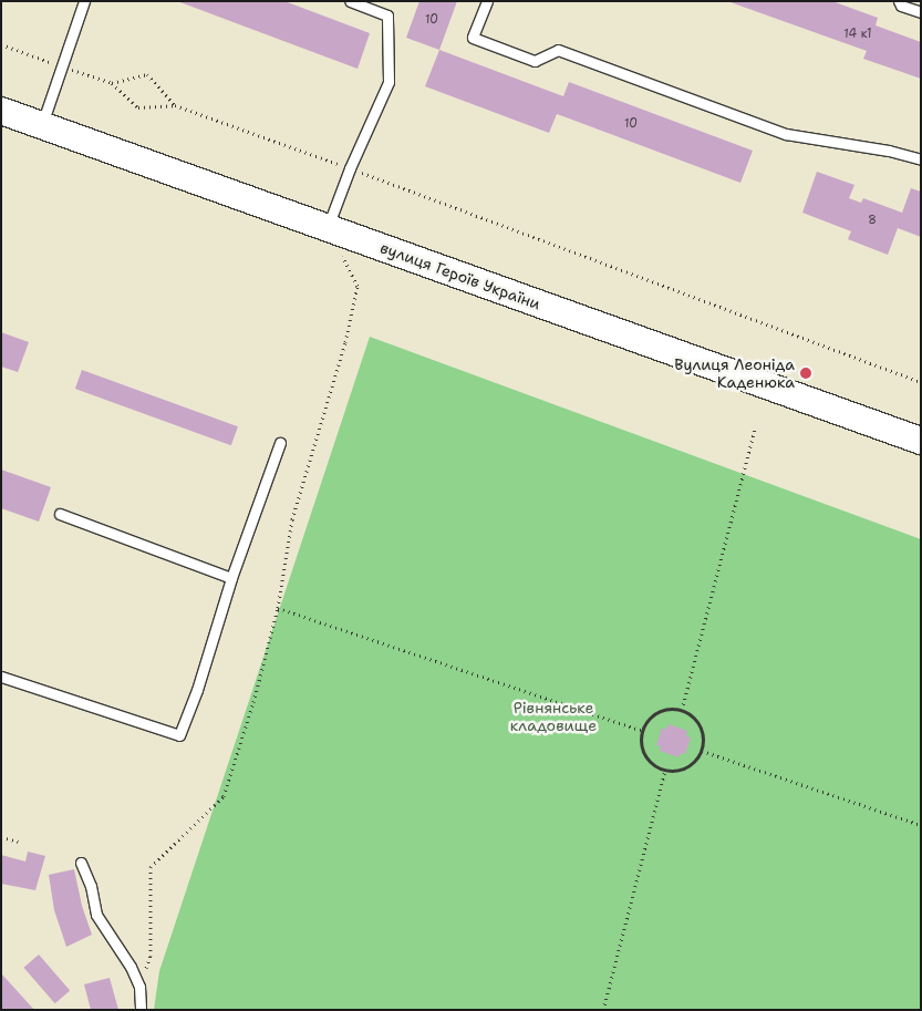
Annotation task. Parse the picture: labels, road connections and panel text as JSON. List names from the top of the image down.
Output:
{
  "streets": {
    "main road": ["вулиця Героїв України"]
  },
  "parks": ["Рівнянське кладовище"],
  "places": ["Вулиця Леоніда Каденюка"],
  "house_numbers": [
    "10",
    "14 к1",
    "10",
    "8"
  ]
}
